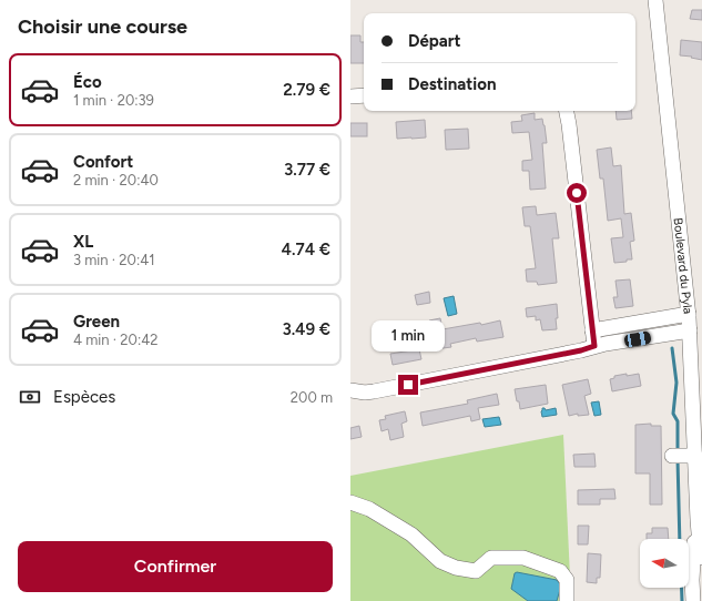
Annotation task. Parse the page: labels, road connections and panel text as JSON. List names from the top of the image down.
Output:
{
  "streets": {
    "street": ["Boulevard du Pyla"]
  },
  "north": "left",
  "page": {
    "heading": "Choisir une course",
    "banner": ["Départ", "Destination"],
    "list": [
      {
        "name": "Éco",
        "note": "1 min · 20:39",
        "value": "2.79 €"
      },
      {
        "name": "Confort",
        "note": "2 min · 20:40",
        "value": "3.77 €"
      },
      {
        "name": "XL",
        "note": "3 min · 20:41",
        "value": "4.74 €"
      },
      {
        "name": "Green",
        "note": "4 min · 20:42",
        "value": "3.49 €"
      }
    ],
    "bubble": "1 min",
    "pay": ["Espèces", "200 m"],
    "buttons": "Confirmer"
  }
}
